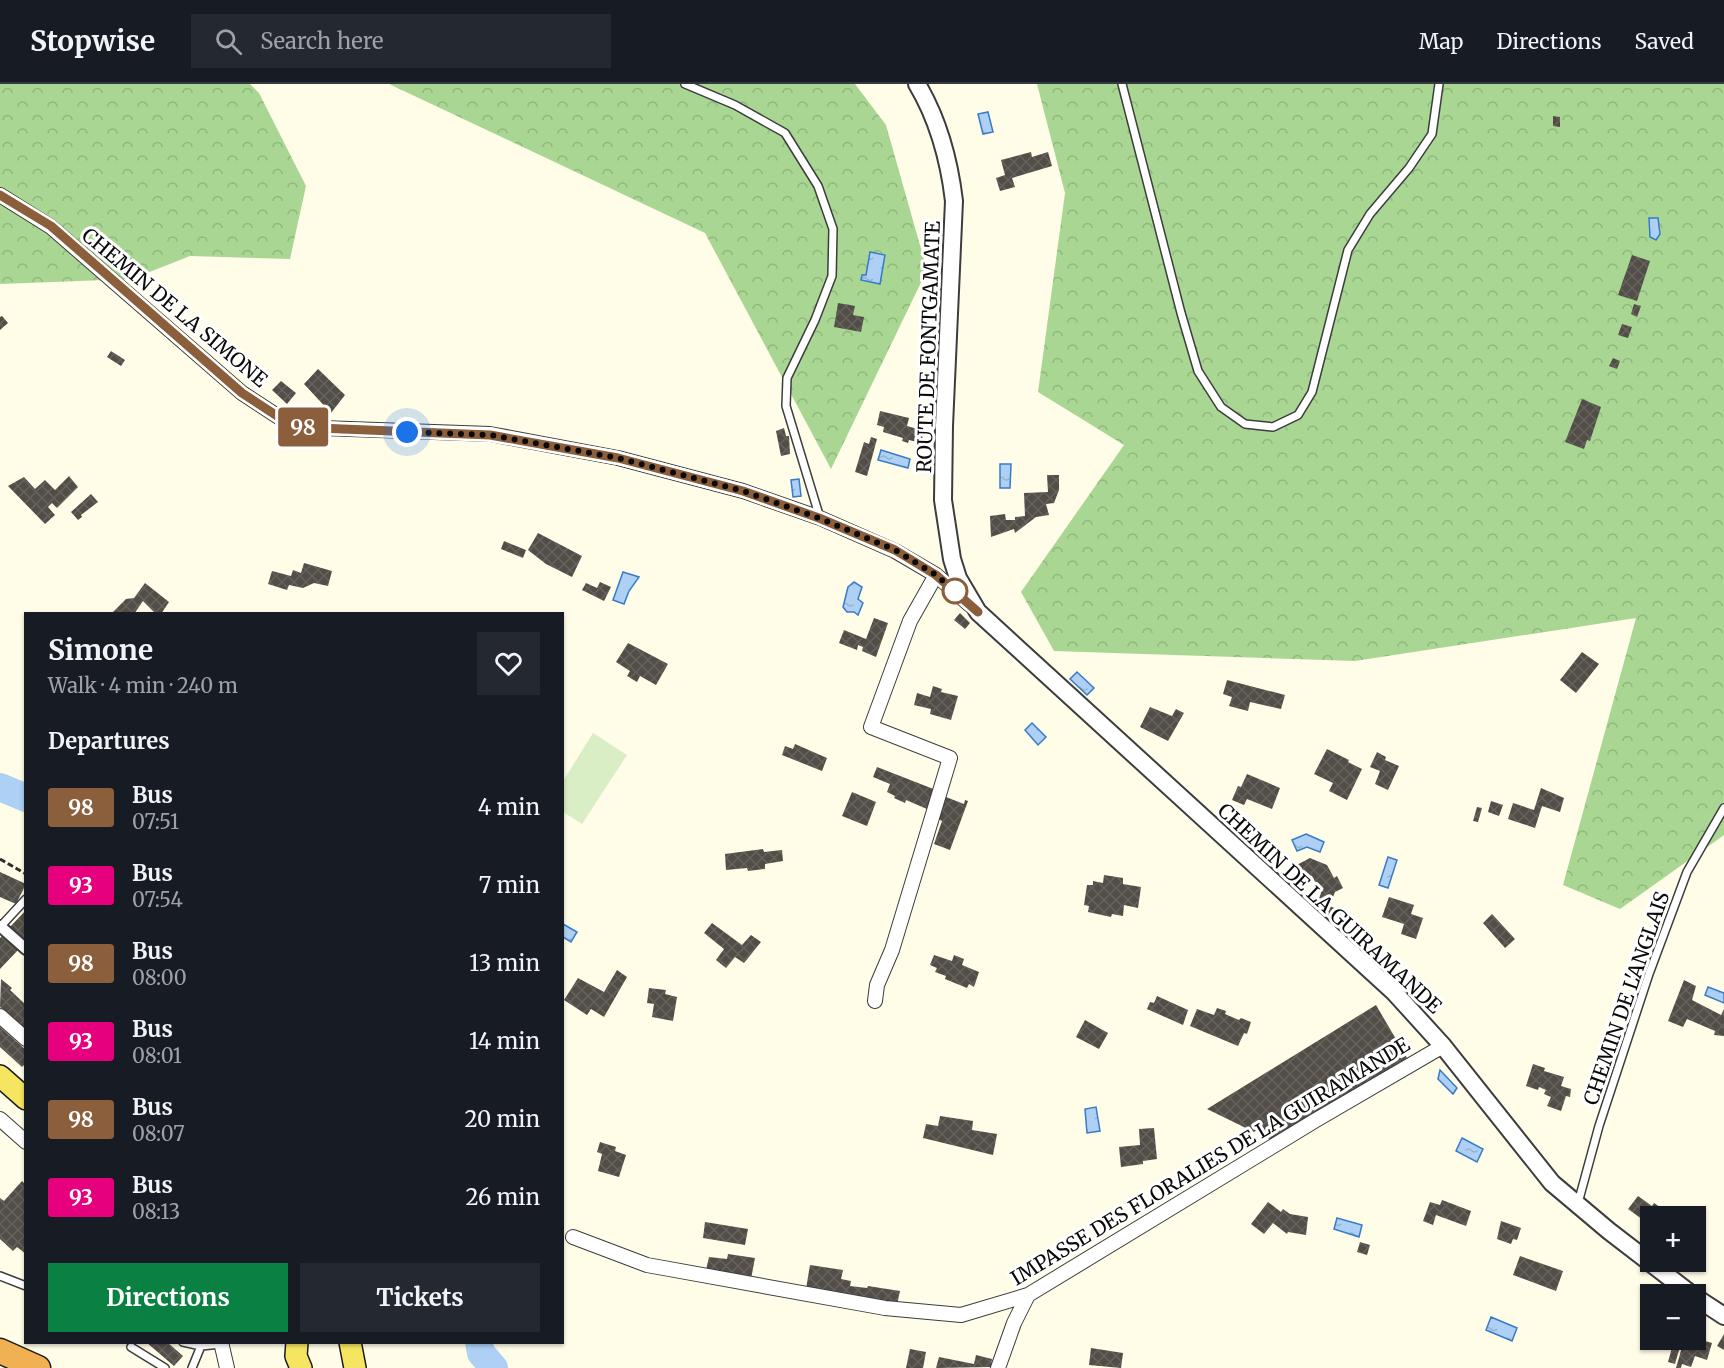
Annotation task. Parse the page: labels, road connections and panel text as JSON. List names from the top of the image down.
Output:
{
  "streets": {
    "street": [
      "CHEMIN DE LA SIMONE",
      "ROUTE DE FONTGAMATE",
      "CHEMIN DE LA GUIRAMANDE",
      "IMPASSE DES FLORALIES DE LA GUIRAMANDE"
    ],
    "lane": ["CHEMIN DE L'ANGLAIS"]
  },
  "crossings": [
    ["CHEMIN DE LA SIMONE", "ROUTE DE FONTGAMATE"],
    ["CHEMIN DE LA SIMONE", "CHEMIN DE LA GUIRAMANDE"],
    ["ROUTE DE FONTGAMATE", "CHEMIN DE LA GUIRAMANDE"],
    ["CHEMIN DE LA GUIRAMANDE", "CHEMIN DE L'ANGLAIS"],
    ["CHEMIN DE LA GUIRAMANDE", "IMPASSE DES FLORALIES DE LA GUIRAMANDE"]
  ],
  "lines": ["bus line 98"],
  "page": {
    "header": "Stopwise",
    "search": "Search here",
    "nav": ["Map", "Directions", "Saved"],
    "on_map": "98",
    "heading": [
      ["Simone", "Walk · 4 min · 240 m"],
      "Departures"
    ],
    "list": [
      {
        "mark": "98",
        "name": "Bus",
        "note": "07:51",
        "value": "4 min"
      },
      {
        "mark": "93",
        "name": "Bus",
        "note": "07:54",
        "value": "7 min"
      },
      {
        "mark": "98",
        "name": "Bus",
        "note": "08:00",
        "value": "13 min"
      },
      {
        "mark": "93",
        "name": "Bus",
        "note": "08:01",
        "value": "14 min"
      },
      {
        "mark": "98",
        "name": "Bus",
        "note": "08:07",
        "value": "20 min"
      },
      {
        "mark": "93",
        "name": "Bus",
        "note": "08:13",
        "value": "26 min"
      }
    ],
    "map_buttons": ["+", "−"],
    "buttons": ["Directions", "Tickets"]
  }
}
